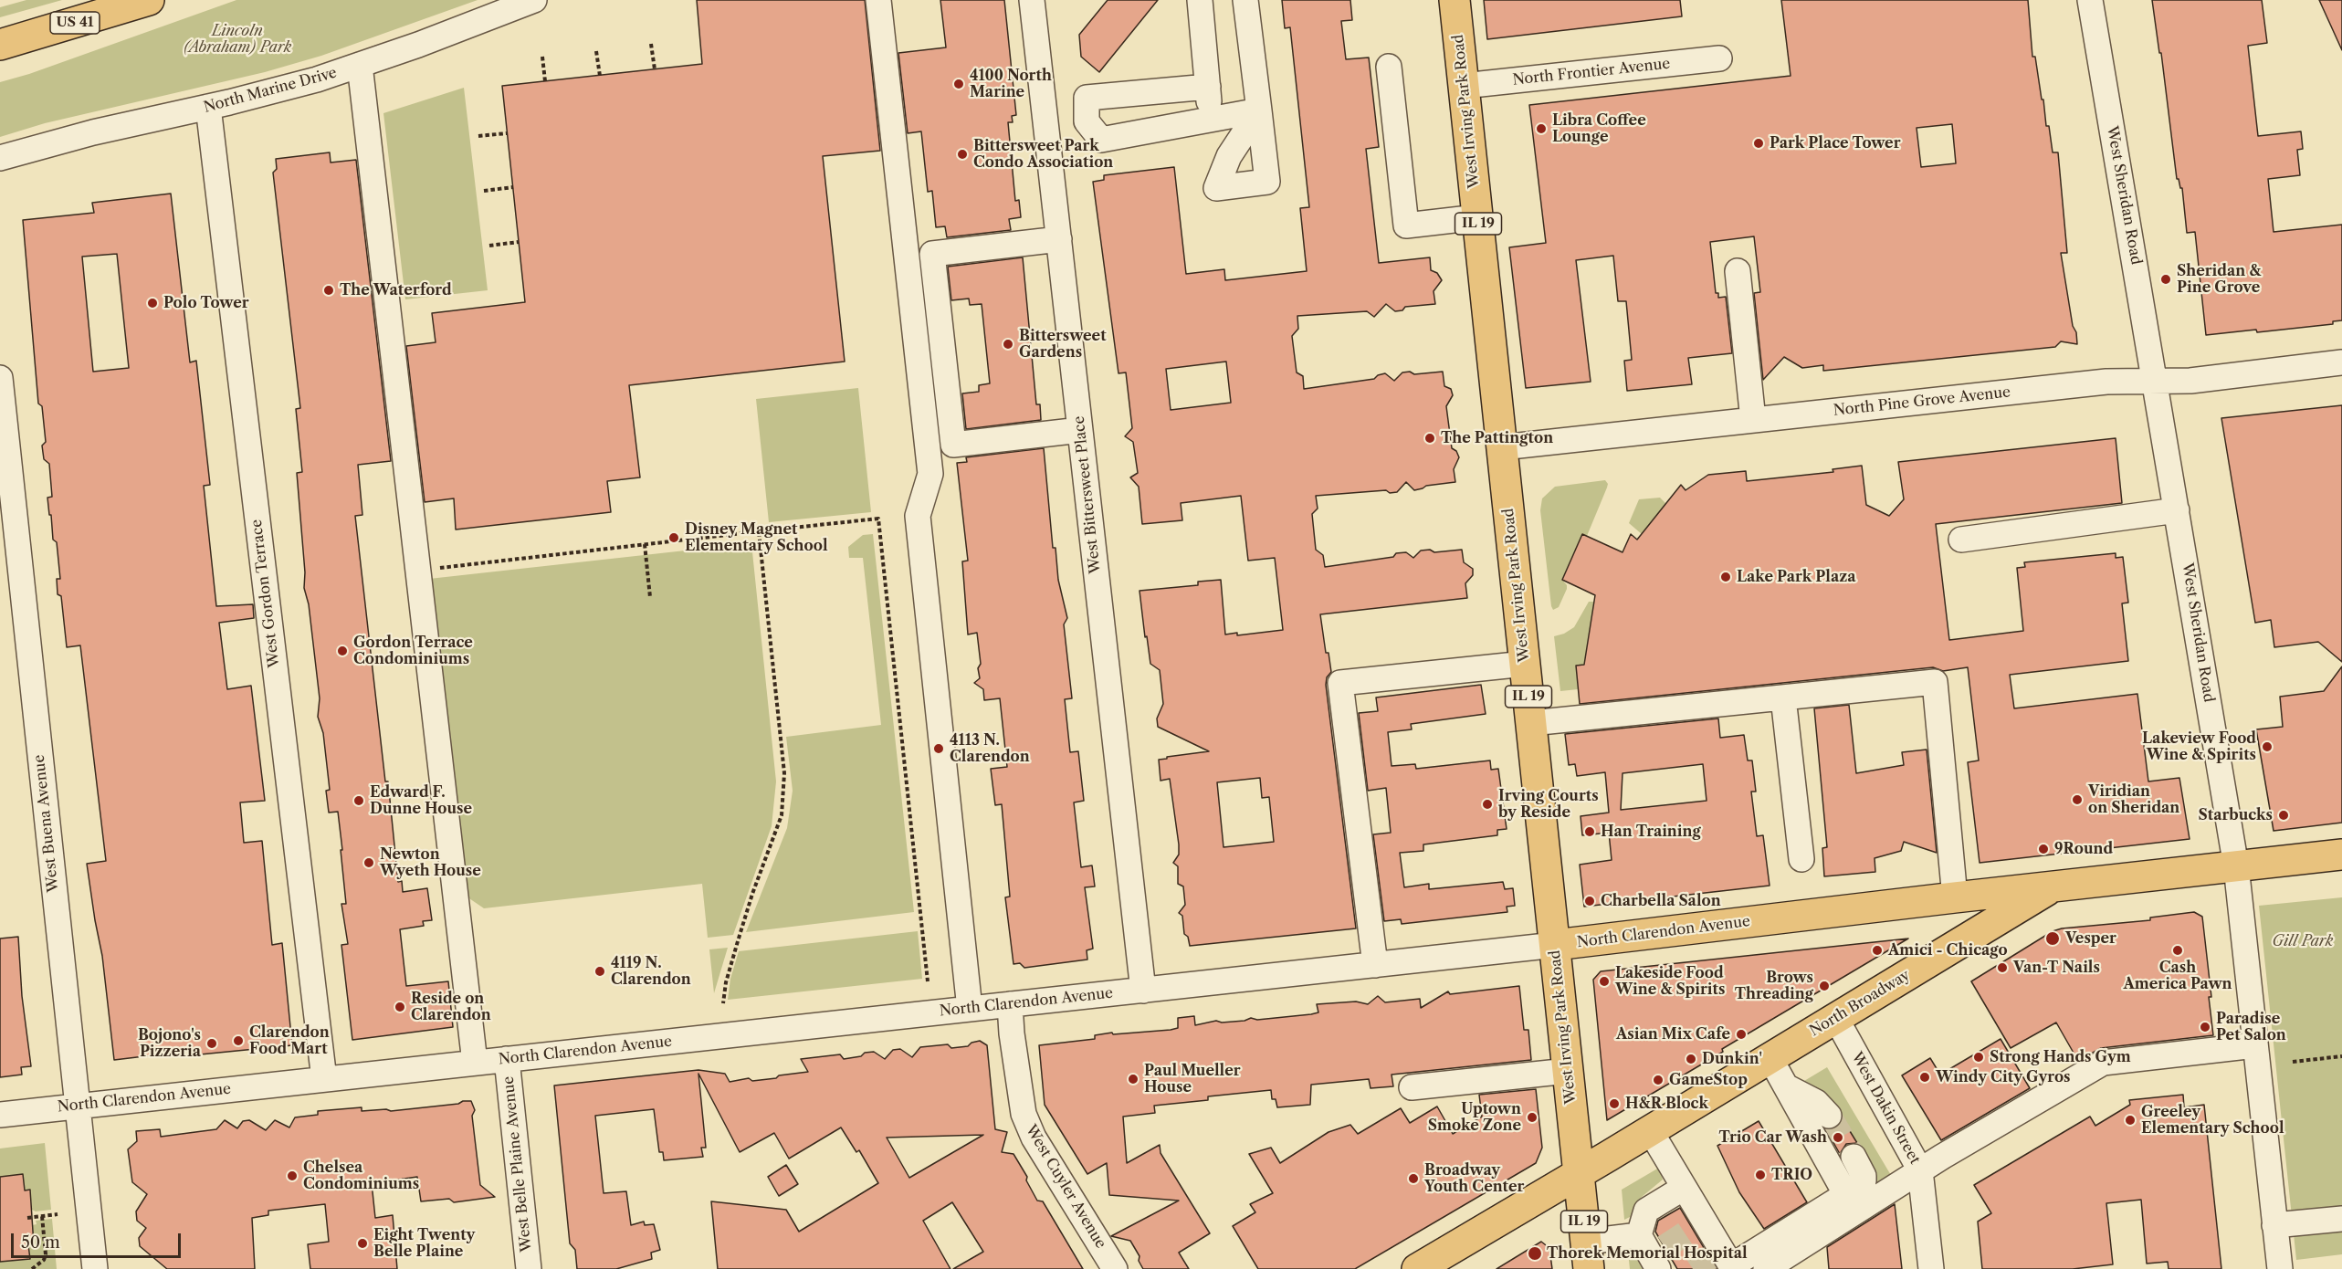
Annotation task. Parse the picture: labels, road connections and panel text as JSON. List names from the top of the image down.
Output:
{
  "streets": {
    "main road": [
      "US 41",
      "West Irving Park Road",
      "IL 19",
      "North Clarendon Avenue",
      "North Broadway"
    ],
    "street": [
      "North Frontier Avenue",
      "North Marine Drive",
      "West Sheridan Road",
      "North Pine Grove Avenue",
      "West Bittersweet Place",
      "West Gordon Terrace",
      "West Buena Avenue",
      "West Dakin Street",
      "West Belle Plaine Avenue",
      "West Cuyler Avenue"
    ]
  },
  "crossings": [
    ["North Frontier Avenue", "West Irving Park Road"],
    ["North Marine Drive", "West Gordon Terrace"],
    ["West Irving Park Road", "North Pine Grove Avenue"],
    ["West Irving Park Road", "North Clarendon Avenue"],
    ["West Irving Park Road", "North Broadway"],
    ["West Sheridan Road", "North Pine Grove Avenue"],
    ["West Sheridan Road", "North Broadway"],
    ["West Bittersweet Place", "North Clarendon Avenue"],
    ["West Gordon Terrace", "North Clarendon Avenue"],
    ["West Buena Avenue", "North Clarendon Avenue"],
    ["North Clarendon Avenue", "North Broadway"],
    ["North Clarendon Avenue", "West Belle Plaine Avenue"],
    ["North Clarendon Avenue", "West Cuyler Avenue"],
    ["North Broadway", "West Dakin Street"]
  ],
  "parks": ["Lincoln (Abraham) Park", "Gill Park"],
  "places": [
    "4100 North Marine",
    "Libra Coffee Lounge",
    "Park Place Tower",
    "Bittersweet Park Condo Association",
    "Sheridan & Pine Grove",
    "The Waterford",
    "Polo Tower",
    "Bittersweet Gardens",
    "The Pattington",
    "Disney Magnet Elementary School",
    "Lake Park Plaza",
    "Gordon Terrace Condominiums",
    "Lakeview Food Wine & Spirits",
    "4113 N. Clarendon",
    "Viridian on Sheridan",
    "Edward F. Dunne House",
    "Irving Courts by Reside",
    "Starbucks",
    "Han Training",
    "9Round",
    "Newton Wyeth House",
    "Charbella Salon",
    "Vesper",
    "Amici - Chicago",
    "Cash America Pawn",
    "Van-T Nails",
    "4119 N. Clarendon",
    "Lakeside Food Wine & Spirits",
    "Brows Threading",
    "Reside on Clarendon",
    "Paradise Pet Salon",
    "Asian Mix Cafe",
    "Clarendon Food Mart",
    "Bojono's Pizzeria",
    "Strong Hands Gym",
    "Dunkin'",
    "Windy City Gyros",
    "Paul Mueller House",
    "GameStop",
    "H&R Block",
    "Uptown Smoke Zone",
    "Greeley Elementary School",
    "Trio Car Wash",
    "TRIO",
    "Chelsea Condominiums",
    "Broadway Youth Center",
    "Eight Twenty Belle Plaine",
    "Thorek Memorial Hospital"
  ],
  "scale_bar": "50 m"
}
